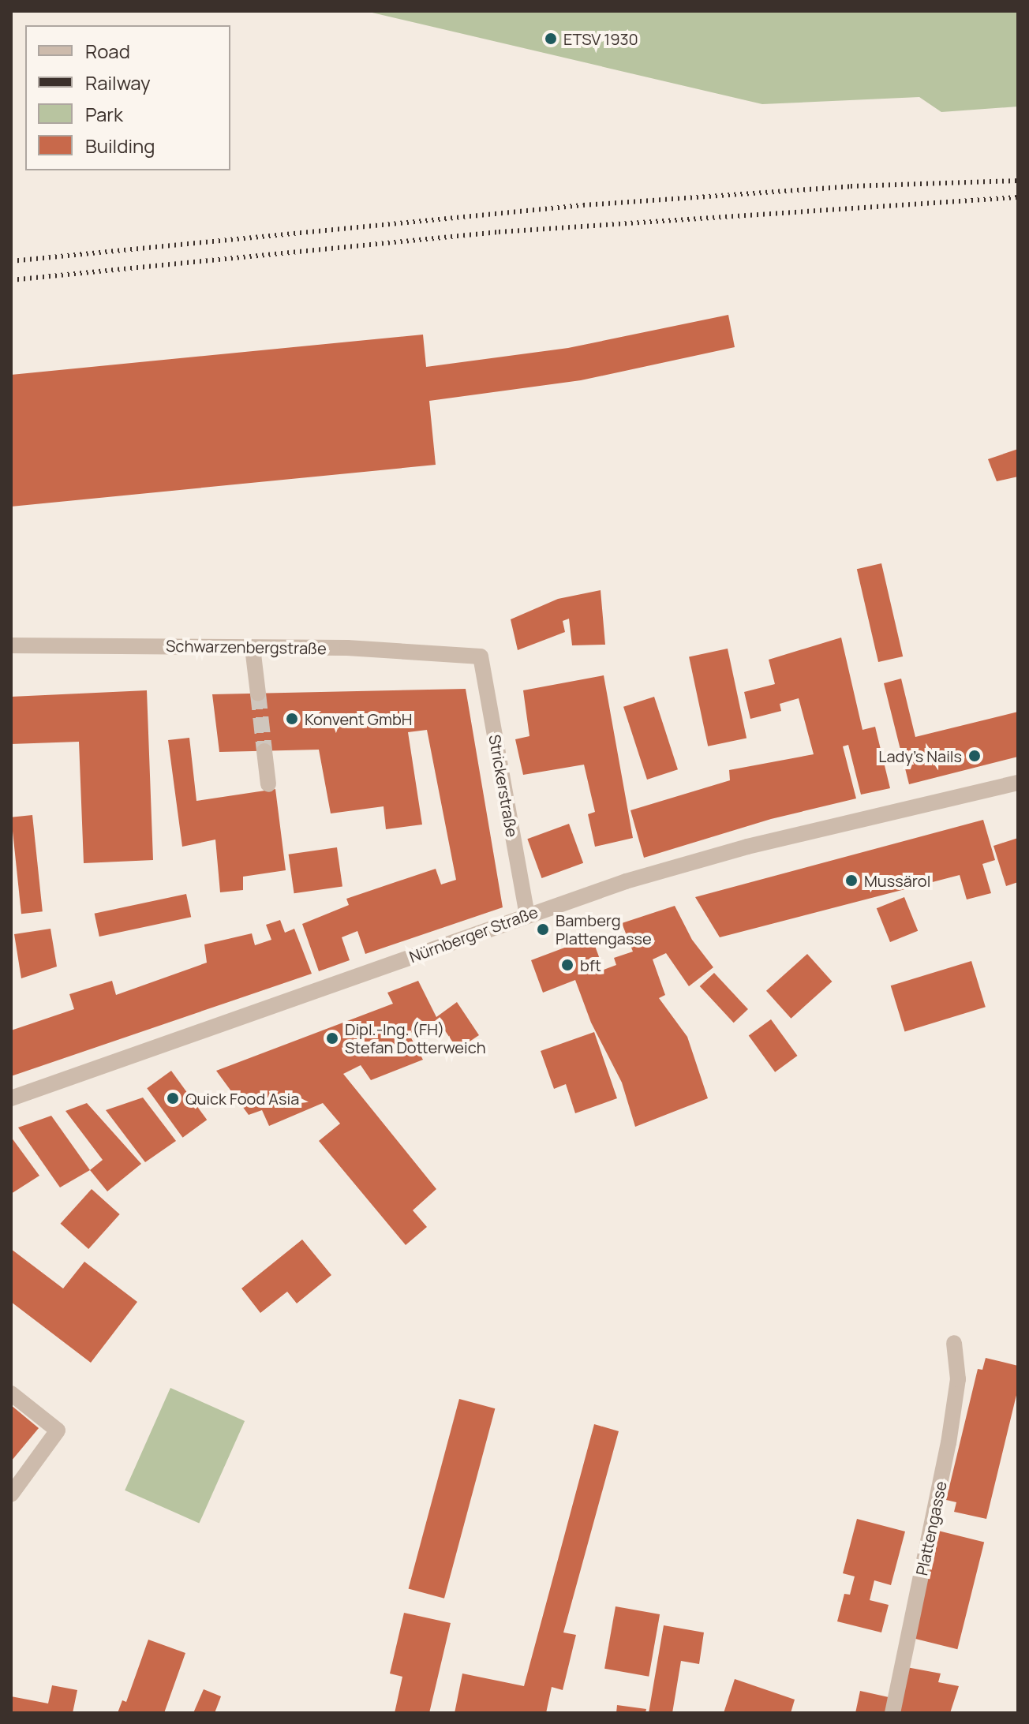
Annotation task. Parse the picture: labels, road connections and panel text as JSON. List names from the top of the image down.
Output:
{
  "streets": {
    "street": [
      "Schwarzenbergstraße",
      "Strickerstraße",
      "Nürnberger Straße",
      "Plattengasse"
    ]
  },
  "crossings": [
    ["Schwarzenbergstraße", "Strickerstraße"],
    ["Strickerstraße", "Nürnberger Straße"]
  ],
  "places": [
    "ETSV 1930",
    "Konvent GmbH",
    "Lady's Nails",
    "Mussärol",
    "Bamberg Plattengasse",
    "bft",
    "Dipl.-Ing. (FH) Stefan Dotterweich",
    "Quick Food Asia"
  ],
  "legend": [
    "Road",
    "Railway",
    "Park",
    "Building"
  ]
}
